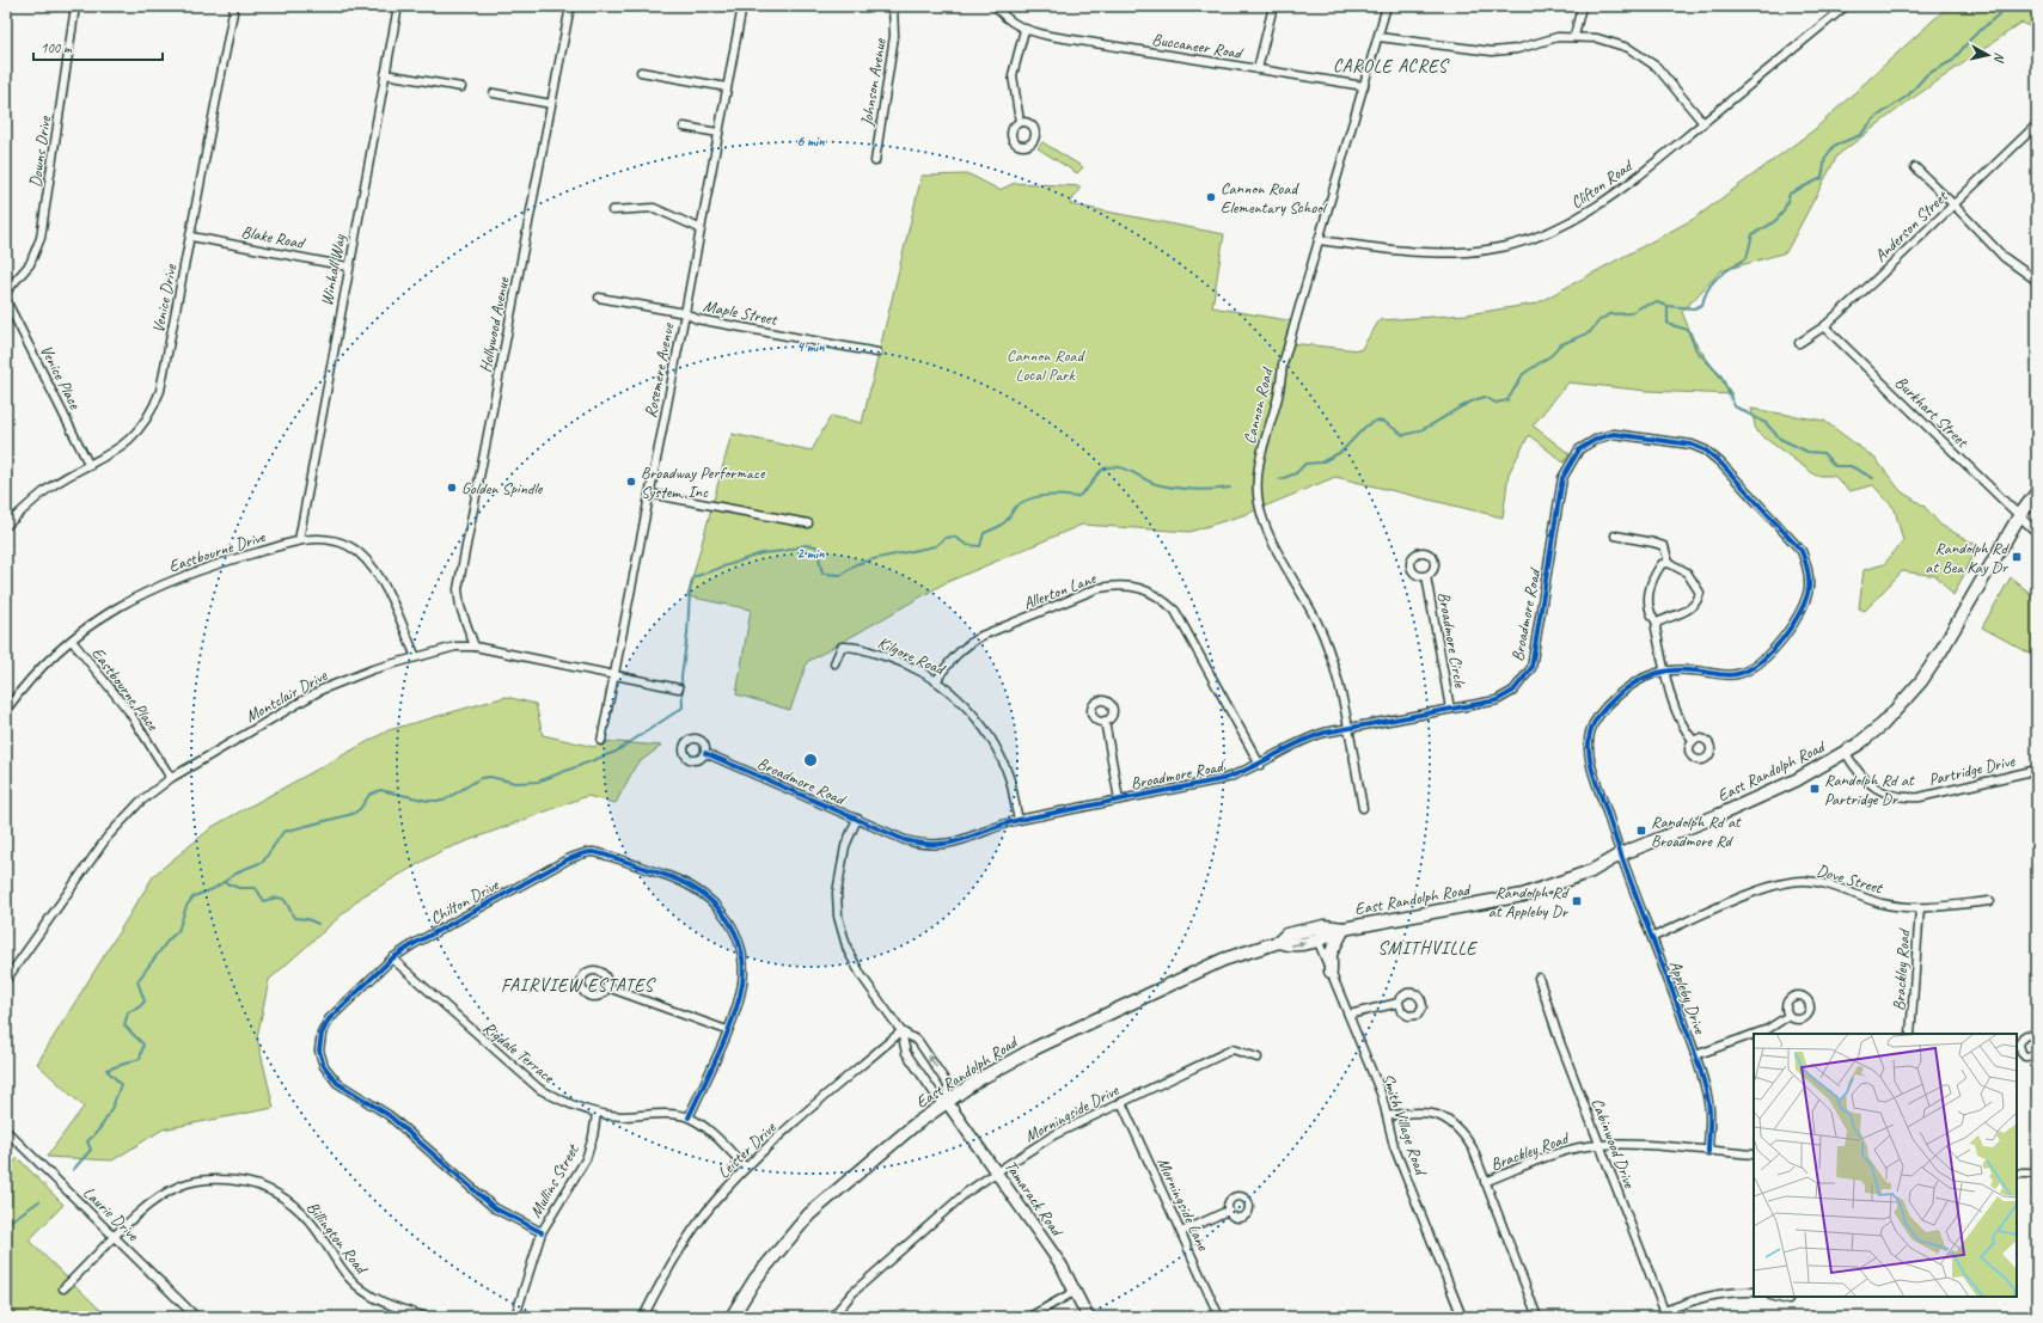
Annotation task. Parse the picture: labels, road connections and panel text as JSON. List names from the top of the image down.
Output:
{
  "streets": {
    "main road": ["East Randolph Road"],
    "street": [
      "Buccaneer Road",
      "Johnson Avenue",
      "Downs Drive",
      "Clifton Road",
      "Anderson Street",
      "Blake Road",
      "Winhall Way",
      "Venice Drive",
      "Maple Street",
      "Hollywood Avenue",
      "Rosemere Avenue",
      "Venice Place",
      "Cannon Road",
      "Burkhart Street",
      "Eastbourne Drive",
      "Allerton Lane",
      "Broadmore Road",
      "Broadmore Circle",
      "Kilgore Road",
      "Eastbourne Place",
      "Montclair Drive",
      "Partridge Drive",
      "Dove Street",
      "Chilton Drive",
      "Brackley Road",
      "Appleby Drive",
      "Rigdale Terrace",
      "Morningside Drive",
      "Smith Village Road",
      "Cabinwood Drive",
      "Leister Drive",
      "Mullins Street",
      "Tamarack Road",
      "Morningside Lane",
      "Laurie Drive",
      "Billington Road"
    ]
  },
  "crossings": [
    ["Buccaneer Road", "Cannon Road"],
    ["Clifton Road", "Cannon Road"],
    ["Anderson Street", "Burkhart Street"],
    ["Blake Road", "Winhall Way"],
    ["Blake Road", "Venice Drive"],
    ["Winhall Way", "Eastbourne Drive"],
    ["Venice Drive", "Venice Place"],
    ["Maple Street", "Rosemere Avenue"],
    ["Hollywood Avenue", "Montclair Drive"],
    ["Rosemere Avenue", "Montclair Drive"],
    ["Cannon Road", "Broadmore Road"],
    ["Burkhart Street", "East Randolph Road"],
    ["Eastbourne Drive", "Eastbourne Place"],
    ["Eastbourne Drive", "Montclair Drive"],
    ["Allerton Lane", "Broadmore Road"],
    ["Allerton Lane", "Kilgore Road"],
    ["Broadmore Road", "Broadmore Circle"],
    ["Broadmore Road", "Kilgore Road"],
    ["Broadmore Road", "East Randolph Road"],
    ["Broadmore Road", "Appleby Drive"],
    ["Broadmore Road", "Tamarack Road"],
    ["Eastbourne Place", "Montclair Drive"],
    ["Partridge Drive", "East Randolph Road"],
    ["East Randolph Road", "Appleby Drive"],
    ["East Randolph Road", "Smith Village Road"],
    ["East Randolph Road", "Tamarack Road"],
    ["Dove Street", "Brackley Road"],
    ["Dove Street", "Appleby Drive"],
    ["Chilton Drive", "Rigdale Terrace"],
    ["Chilton Drive", "Mullins Street"],
    ["Brackley Road", "Appleby Drive"],
    ["Brackley Road", "Cabinwood Drive"],
    ["Rigdale Terrace", "Leister Drive"],
    ["Rigdale Terrace", "Mullins Street"],
    ["Morningside Drive", "Tamarack Road"],
    ["Morningside Drive", "Morningside Lane"],
    ["Leister Drive", "Tamarack Road"],
    ["Laurie Drive", "Billington Road"]
  ],
  "districts": ["CAROLE ACRES", "SMITHVILLE", "FAIRVIEW ESTATES"],
  "parks": ["Cannon Road Local Park"],
  "places": {
    "other": ["Cannon Road Elementary School", "Broadway Performace System, Inc", "Golden Spindle"],
    "transit": [
      "Randolph Rd at Bea Kay Dr",
      "Randolph Rd at Partridge Dr",
      "Randolph Rd at Broadmore Rd",
      "Randolph Rd at Appleby Dr"
    ]
  },
  "scale_bar": "100 m",
  "north": "right",
  "rings": ["6 min", "4 min", "2 min"]
}
